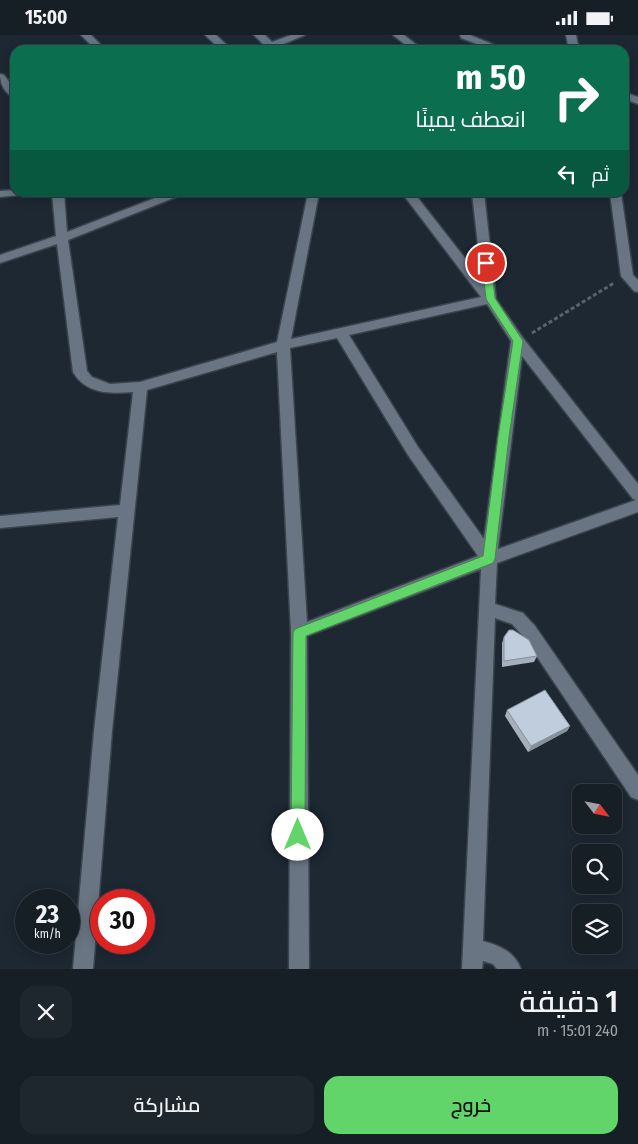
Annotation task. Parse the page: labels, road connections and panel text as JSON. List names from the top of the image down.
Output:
{
  "north": "bottom right",
  "page": {
    "status": "15:00",
    "turn": ["50 m", "انعطف يمينًا"],
    "then": "ثم",
    "speed": "23 km/h",
    "limit": "30",
    "heading": ["1 دقيقة", "240 m · 15:01"],
    "buttons": ["خروج", "مشاركة"]
  }
}
